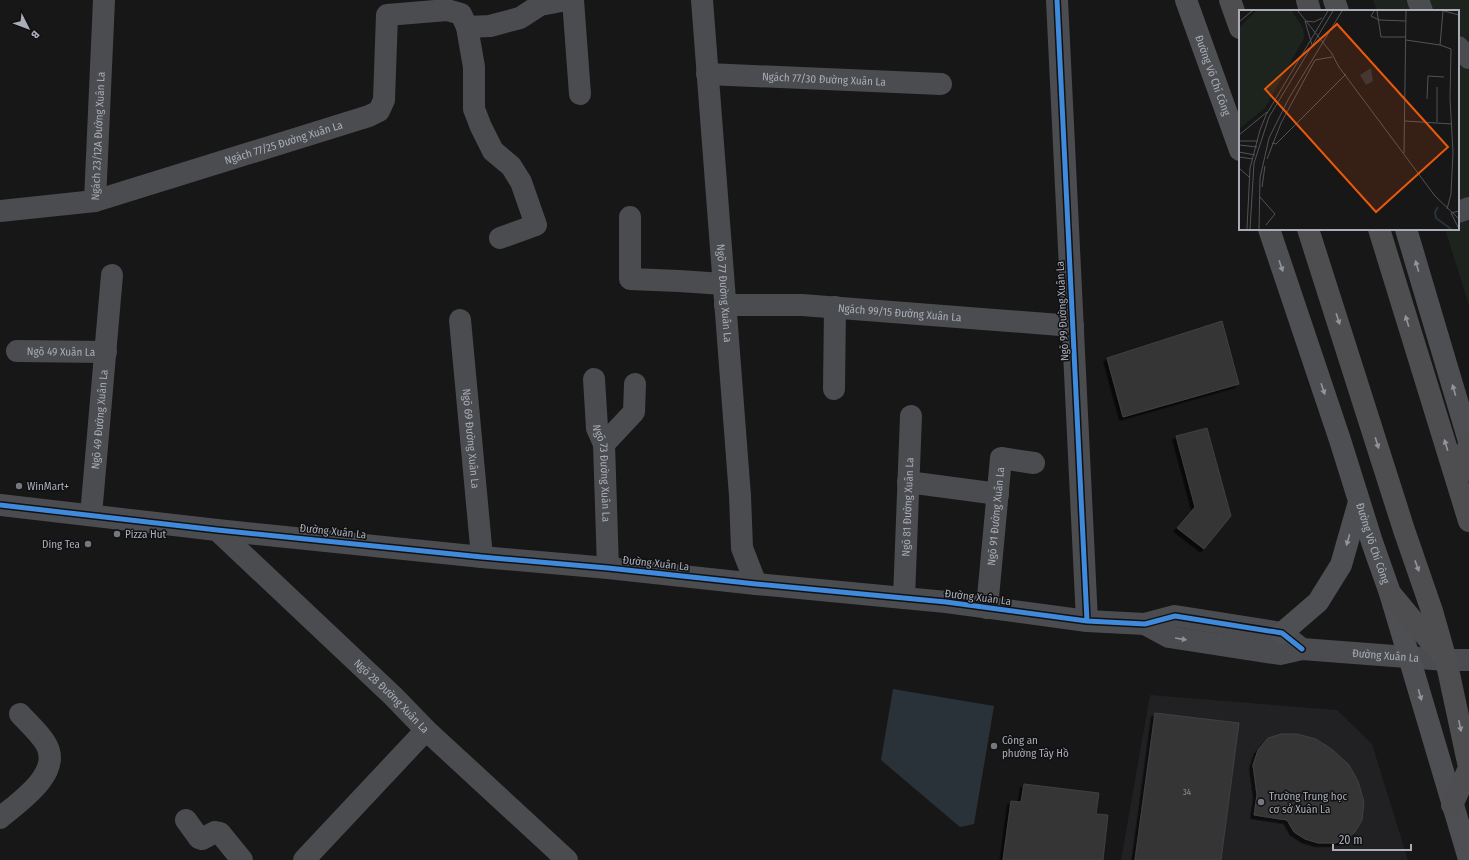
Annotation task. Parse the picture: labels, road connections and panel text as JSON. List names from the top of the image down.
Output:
{
  "streets": {
    "main road": ["Đường Võ Chí Công"],
    "street": [
      "Ngách 77/30 Đường Xuân La",
      "Ngách 23/12A Đường Xuân La",
      "Ngách 77/25 Đường Xuân La",
      "Ngõ 77 Đường Xuân La",
      "Ngõ 99 Đường Xuân La",
      "Ngách 99/15 Đường Xuân La",
      "Ngõ 49 Xuân La",
      "Ngõ 49 Đường Xuân La",
      "Ngõ 69 Đường Xuân La",
      "Ngõ 73 Đường Xuân La",
      "Ngõ 81 Đường Xuân La",
      "Ngõ 91 Đường Xuân La",
      "Đường Xuân La",
      "Ngõ 28 Đường Xuân La"
    ]
  },
  "crossings": [
    ["Đường Võ Chí Công", "Đường Xuân La"],
    ["Ngách 77/30 Đường Xuân La", "Ngõ 77 Đường Xuân La"],
    ["Ngách 23/12A Đường Xuân La", "Ngách 77/25 Đường Xuân La"],
    ["Ngõ 77 Đường Xuân La", "Ngách 99/15 Đường Xuân La"],
    ["Ngõ 77 Đường Xuân La", "Đường Xuân La"],
    ["Ngõ 99 Đường Xuân La", "Ngách 99/15 Đường Xuân La"],
    ["Ngõ 99 Đường Xuân La", "Đường Xuân La"],
    ["Ngõ 49 Xuân La", "Ngõ 49 Đường Xuân La"],
    ["Ngõ 49 Đường Xuân La", "Đường Xuân La"],
    ["Ngõ 69 Đường Xuân La", "Đường Xuân La"],
    ["Ngõ 73 Đường Xuân La", "Đường Xuân La"],
    ["Ngõ 81 Đường Xuân La", "Đường Xuân La"],
    ["Ngõ 91 Đường Xuân La", "Đường Xuân La"],
    ["Đường Xuân La", "Ngõ 28 Đường Xuân La"]
  ],
  "places": [
    "WinMart+",
    "Pizza Hut",
    "Ding Tea",
    "Công an phường Tây Hồ",
    "Trường Trung học cơ sở Xuân La"
  ],
  "house_numbers": ["34"],
  "scale_bar": "20 m",
  "north": "bottom right"
}
